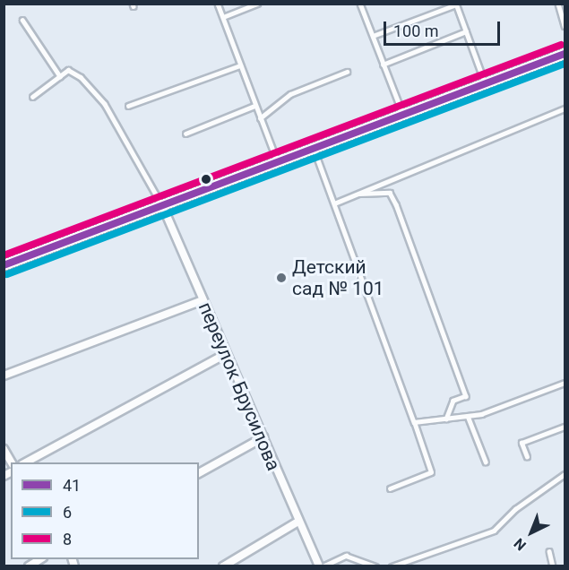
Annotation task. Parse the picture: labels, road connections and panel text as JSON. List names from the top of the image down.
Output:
{
  "streets": {
    "street": ["переулок Брусилова"]
  },
  "places": ["Детский сад № 101"],
  "lines": ["transit line 8", "transit line 41", "transit line 6"],
  "legend": ["41", "6", "8"],
  "scale_bar": "100 m",
  "north": "bottom left"
}
